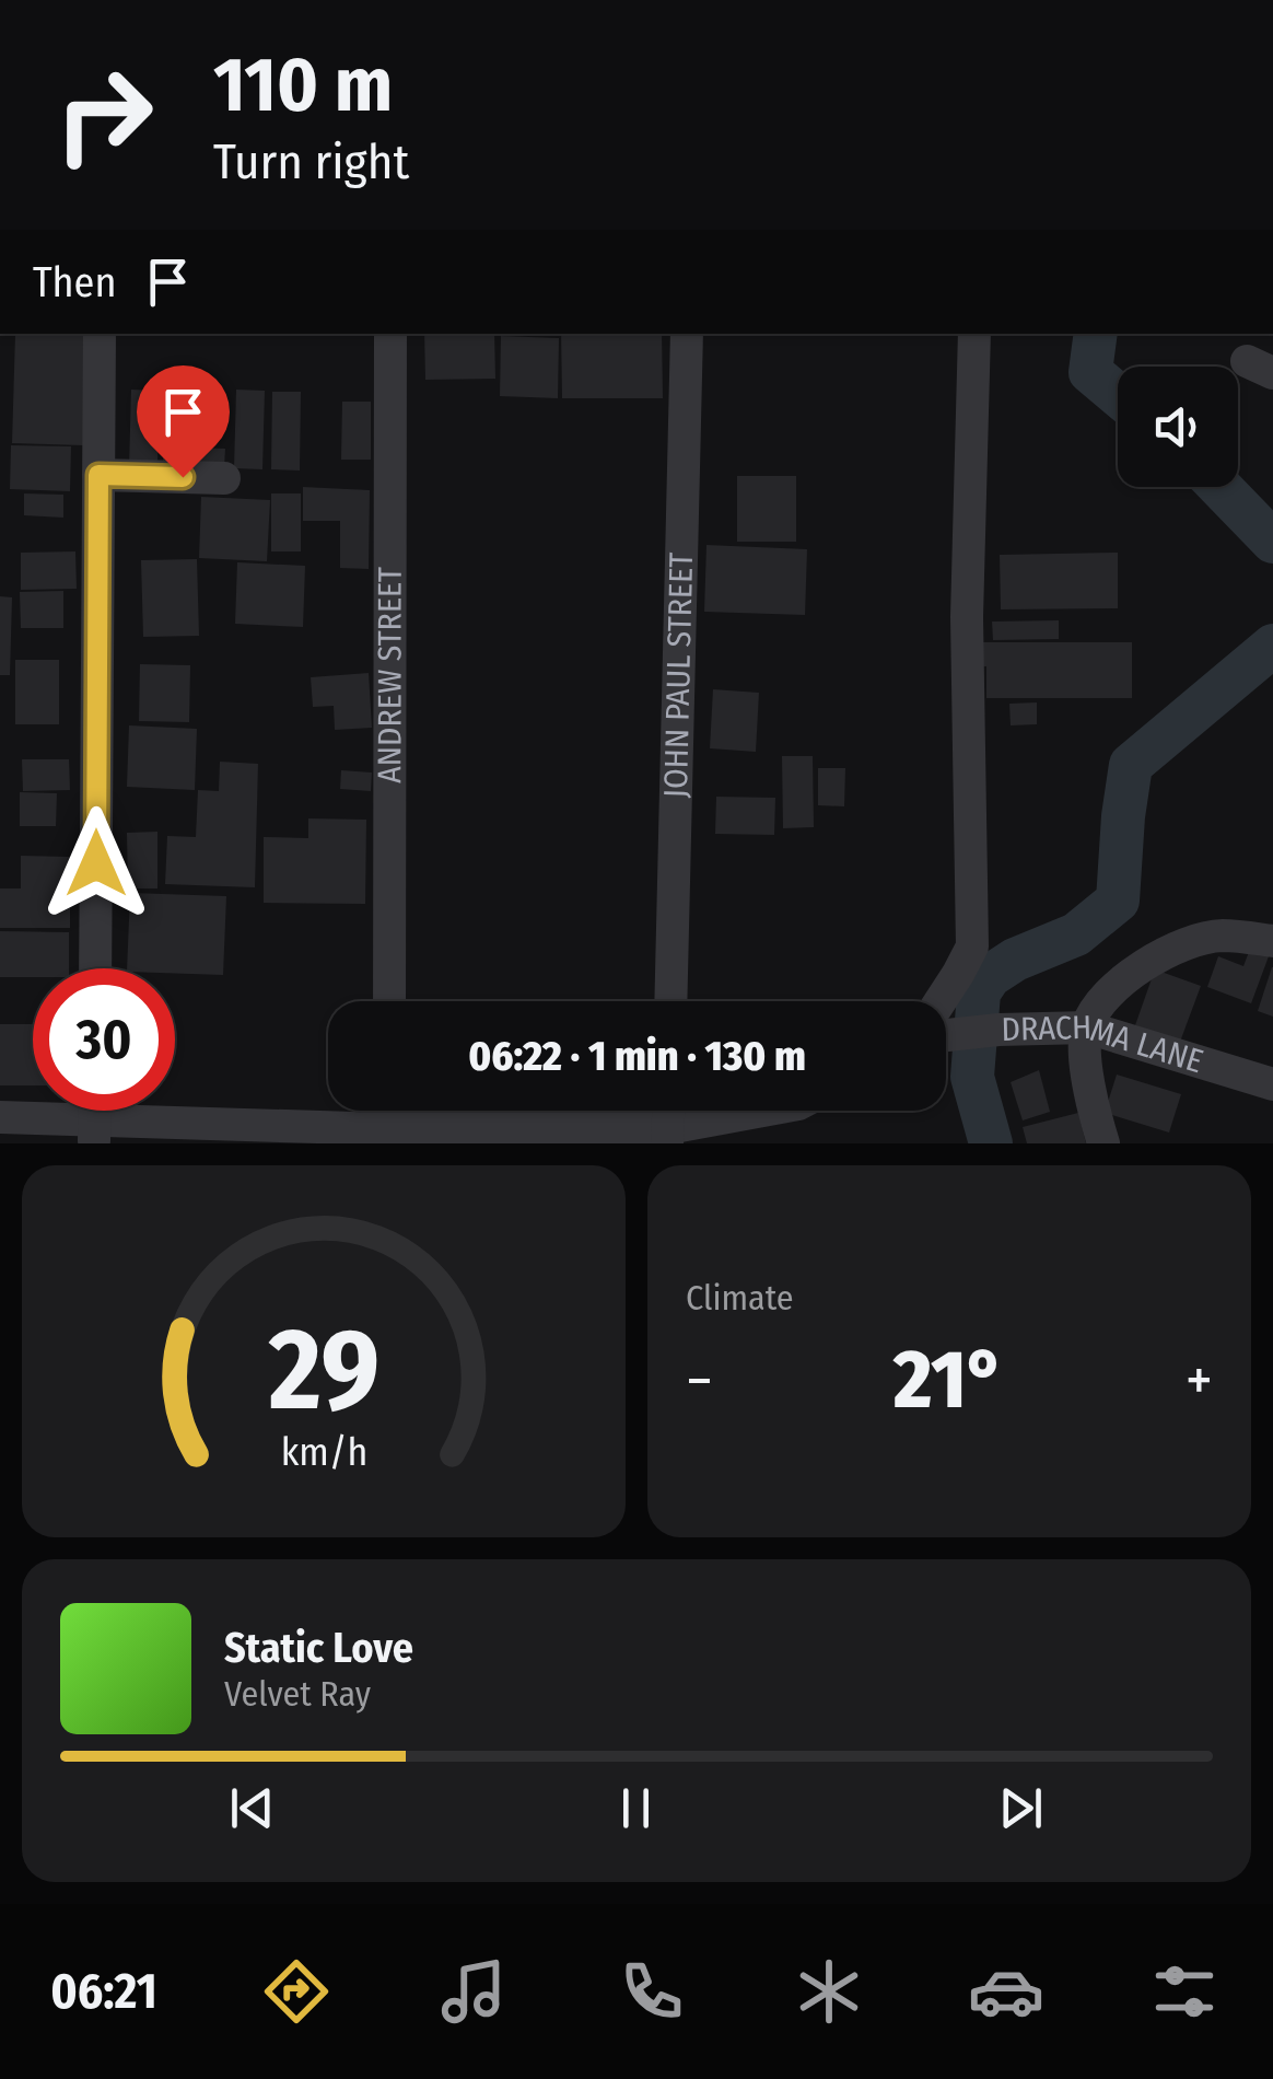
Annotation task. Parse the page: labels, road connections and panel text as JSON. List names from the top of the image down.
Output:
{
  "streets": {
    "street": ["ANDREW STREET", "JOHN PAUL STREET", "DRACHMA LANE"]
  },
  "page": {
    "turn": ["110 m", "Turn right"],
    "then": "Then",
    "limit": "30",
    "trip": "06:22 · 1 min · 130 m",
    "tile": "Climate",
    "heat": ["−", "21°", "+"],
    "song": ["Static Love", "Velvet Ray"],
    "tabs": "06:21",
    "gauge": ["29", "km/h"]
  }
}
